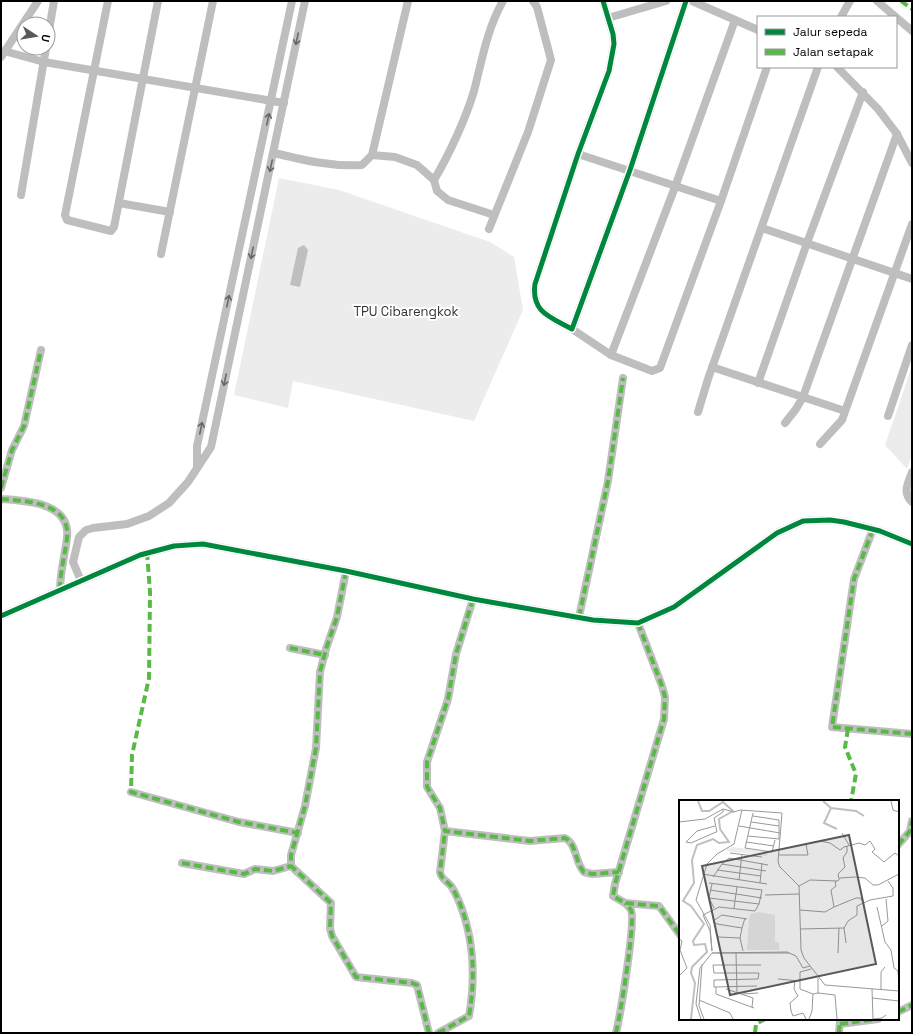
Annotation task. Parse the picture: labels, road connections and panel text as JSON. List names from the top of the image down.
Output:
{
  "parks": ["TPU Cibarengkok"],
  "legend": ["Jalur sepeda", "Jalan setapak"],
  "north": "right"
}
